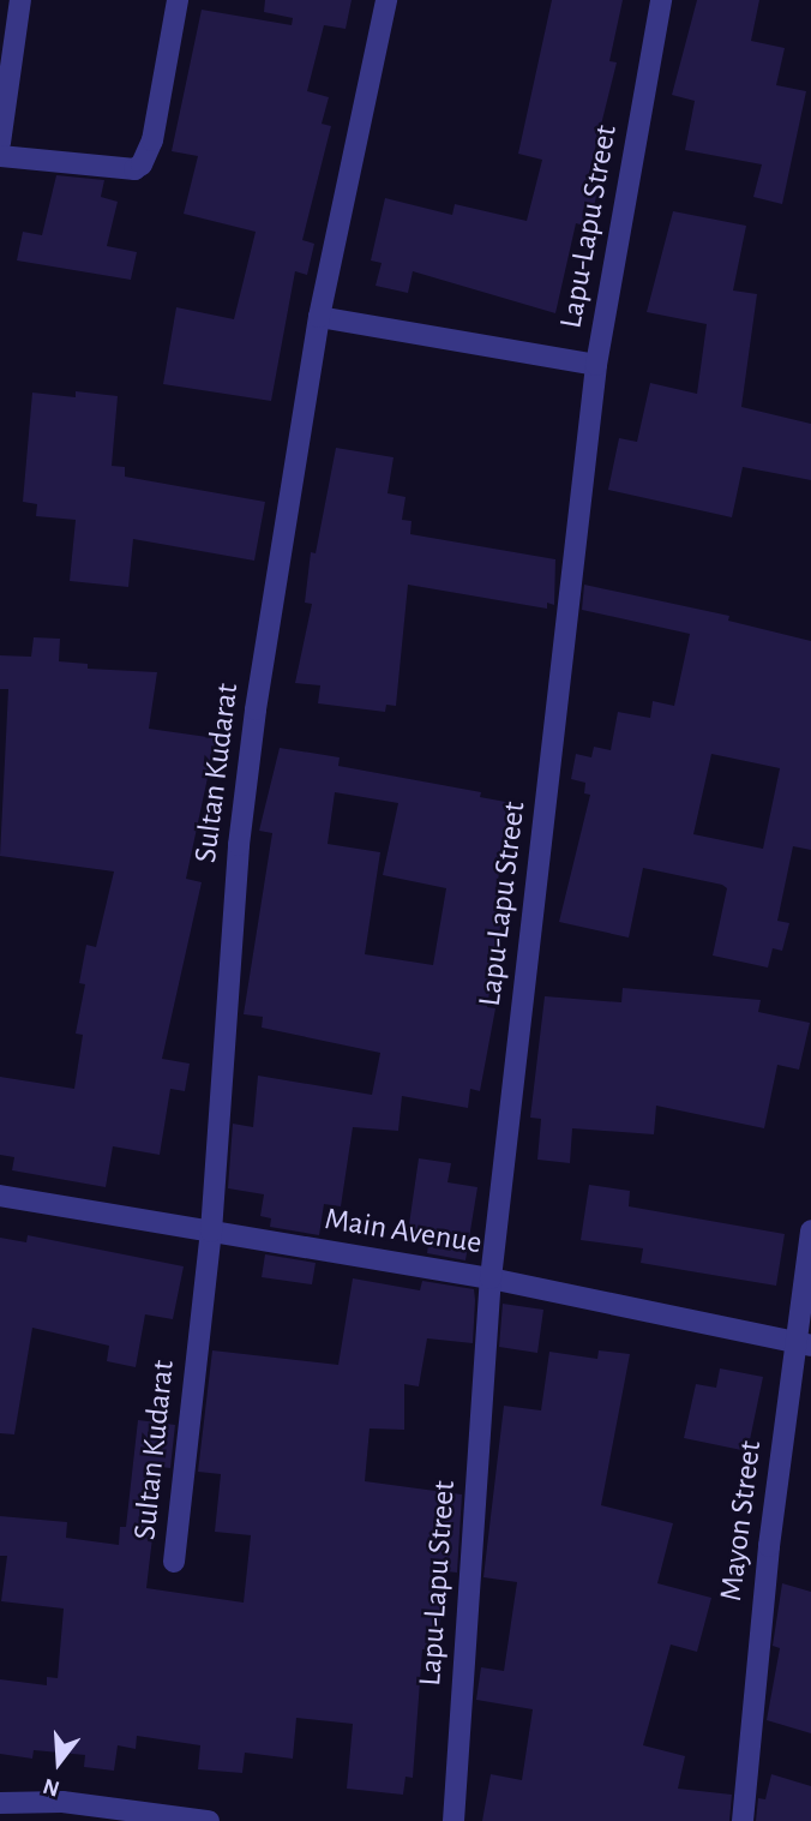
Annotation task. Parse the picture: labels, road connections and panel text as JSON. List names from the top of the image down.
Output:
{
  "streets": {
    "street": [
      "Lapu-Lapu Street",
      "Sultan Kudarat",
      "Main Avenue",
      "Mayon Street"
    ]
  },
  "crossings": [
    ["Lapu-Lapu Street", "Main Avenue"],
    ["Sultan Kudarat", "Main Avenue"],
    ["Main Avenue", "Mayon Street"]
  ],
  "north": "bottom"
}
